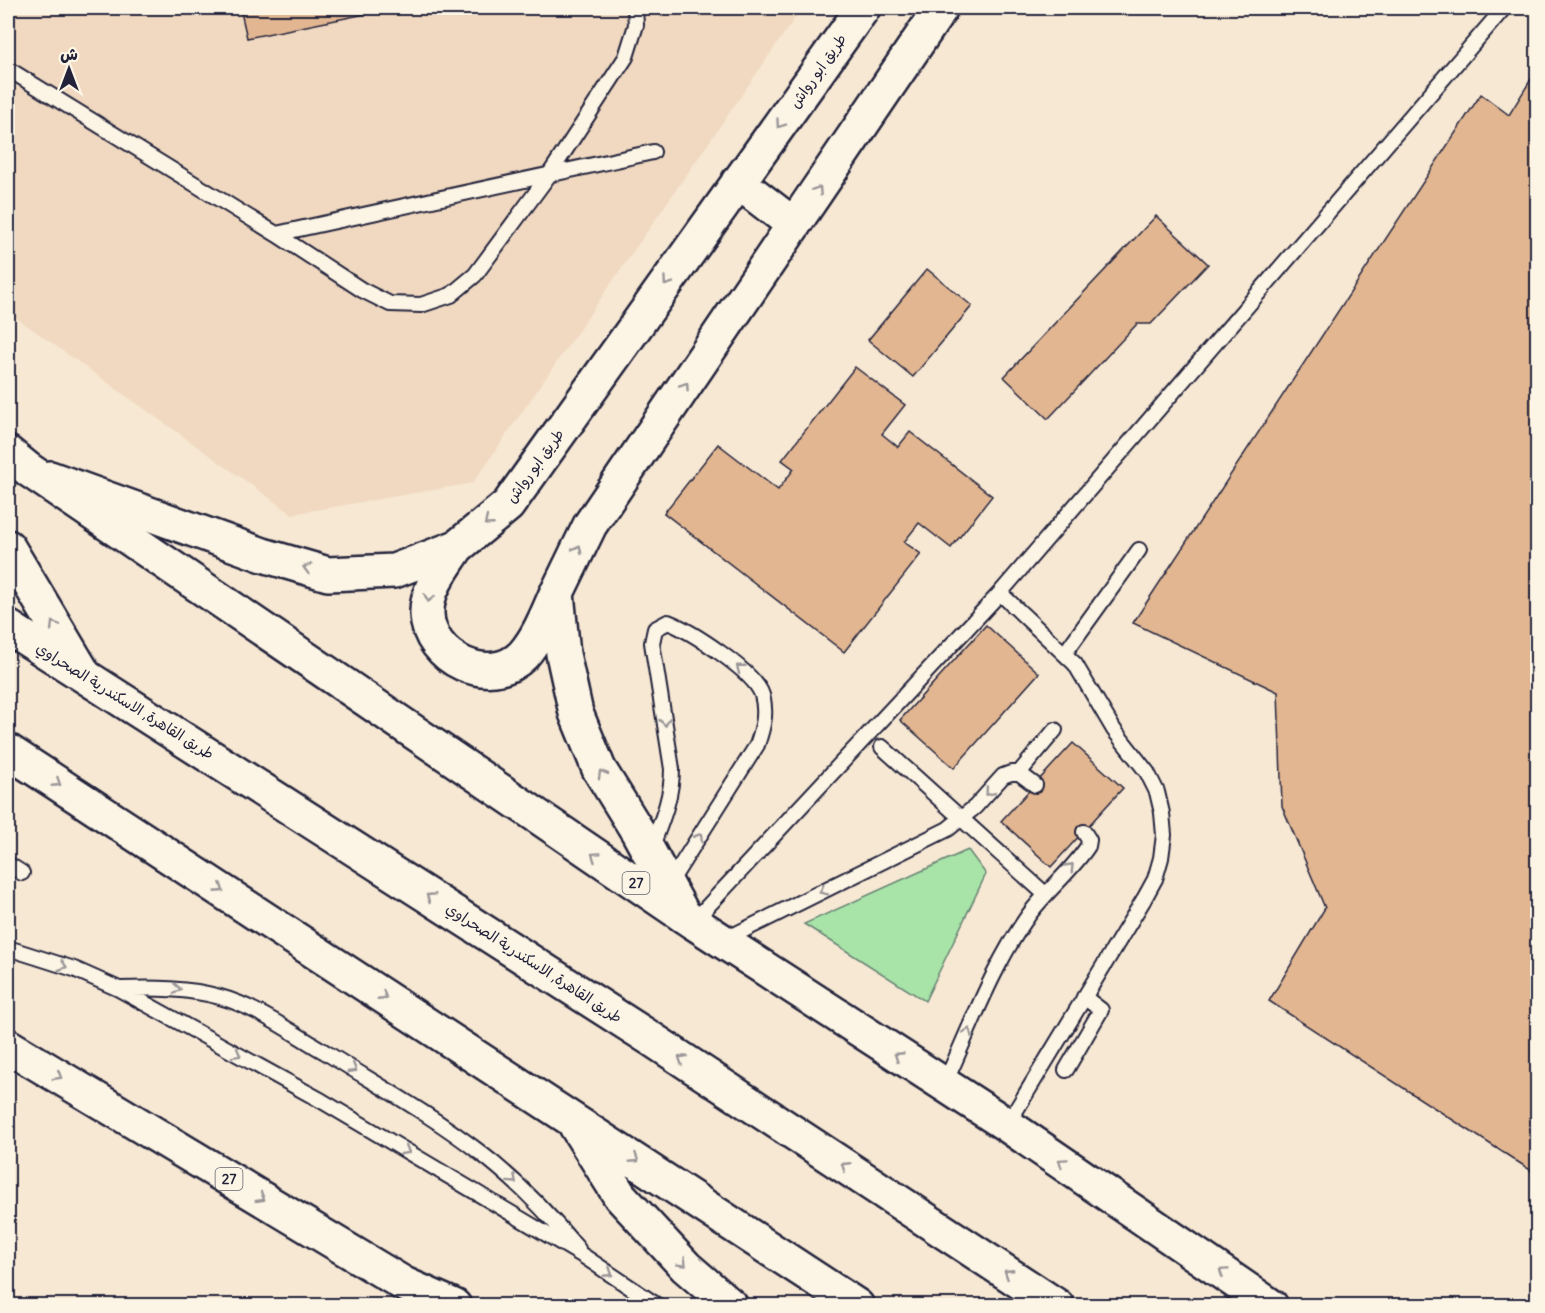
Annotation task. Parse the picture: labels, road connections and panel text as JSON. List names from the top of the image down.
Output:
{
  "streets": {
    "main road": ["طريق ابو رواش", "طريق القاهرة, الاسكندرية الصحراوي", "27"]
  },
  "crossings": [
    ["طريق ابو رواش", "27"]
  ],
  "one_way": ["طريق ابو رواش"],
  "north": "top"
}
